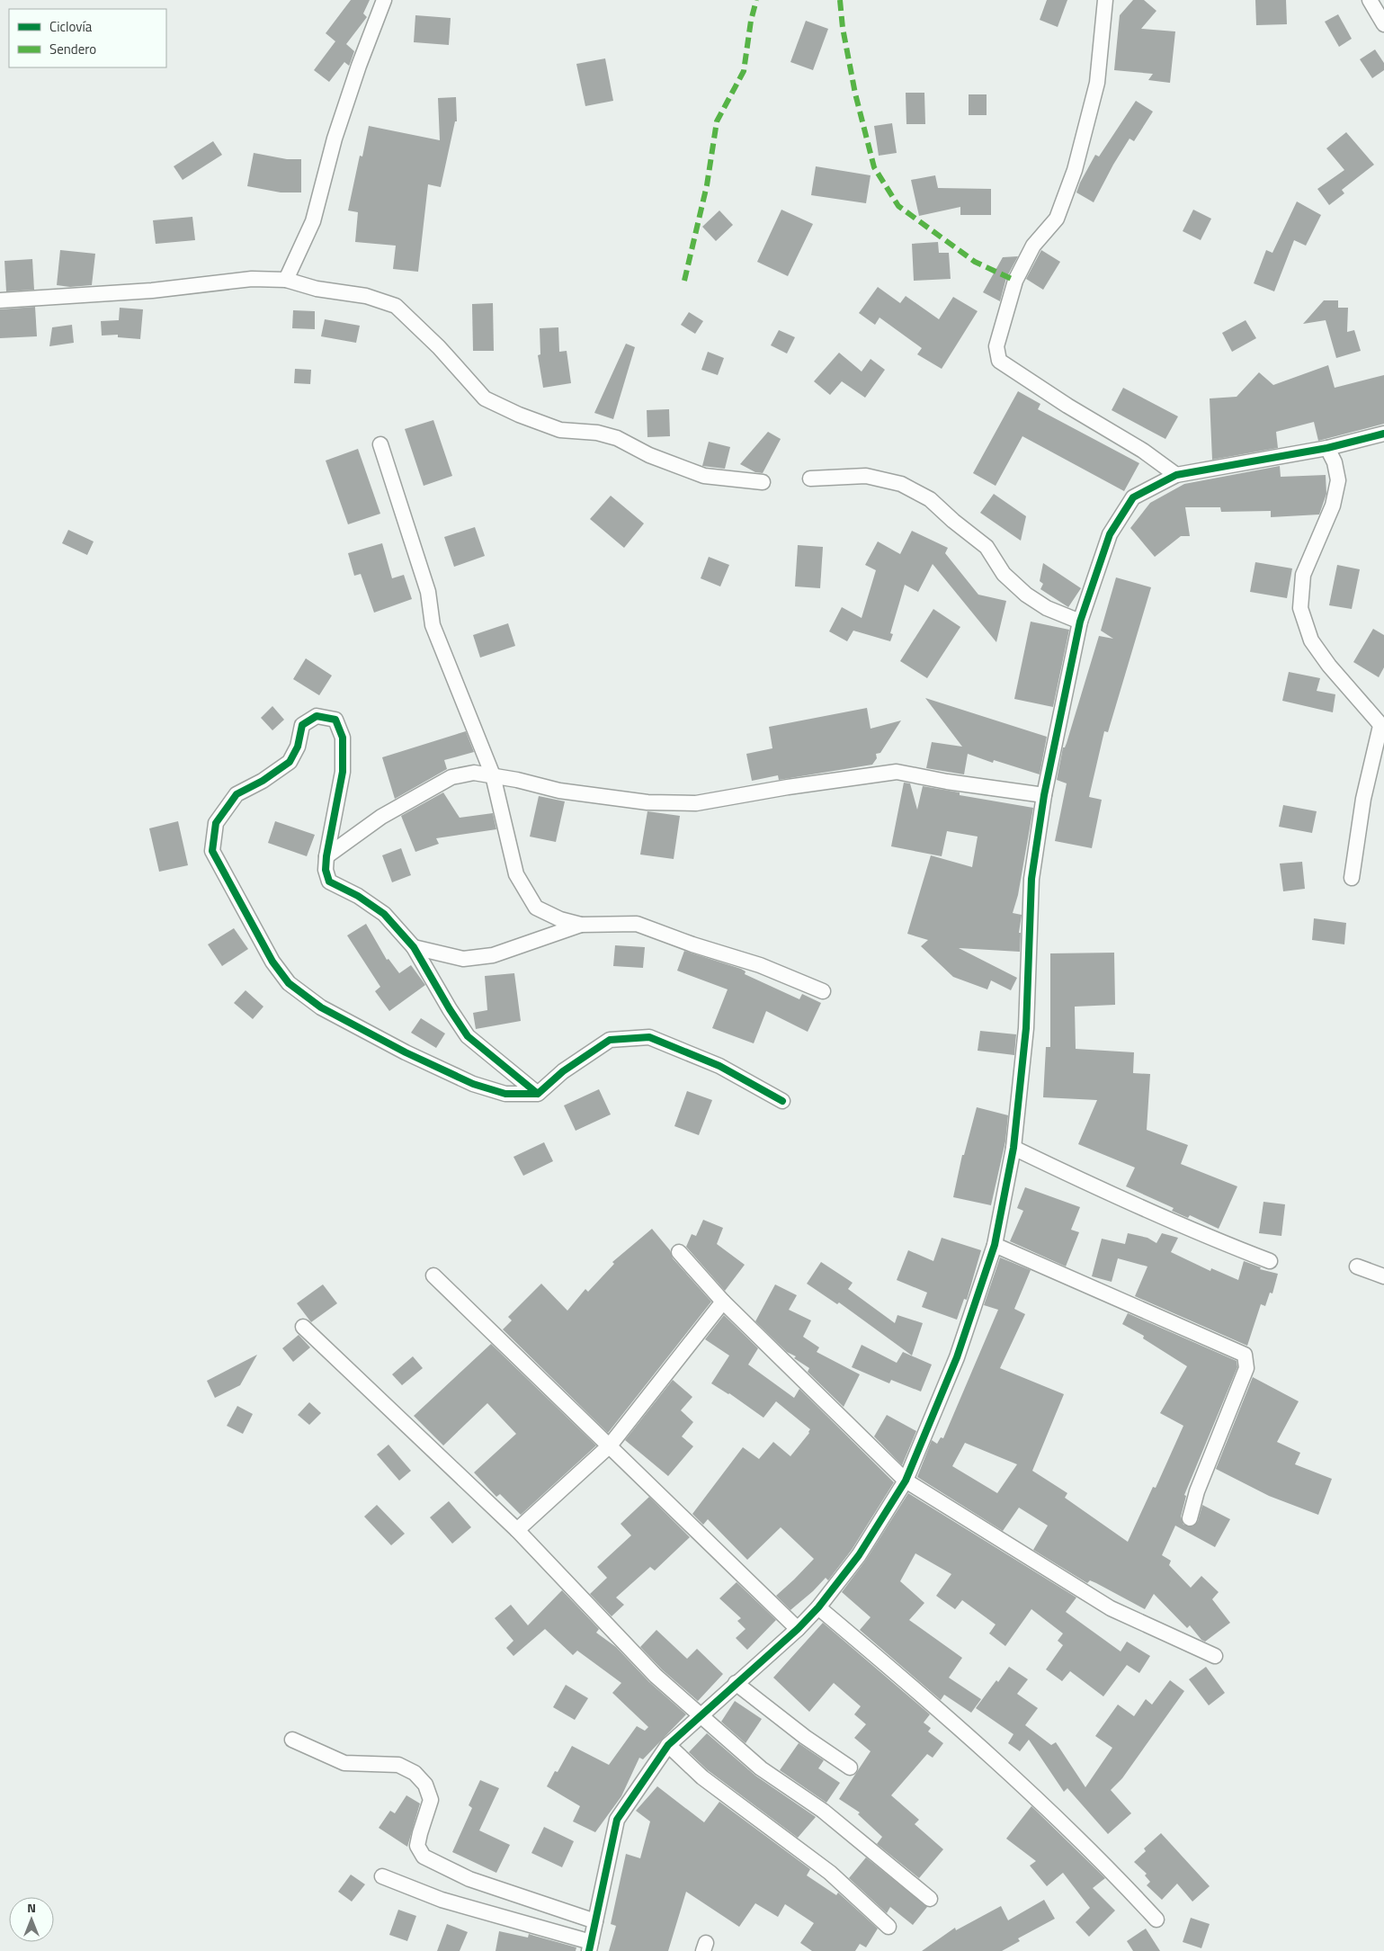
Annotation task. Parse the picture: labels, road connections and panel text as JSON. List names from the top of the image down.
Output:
{
  "legend": ["Ciclovía", "Sendero"],
  "north": "top"
}
